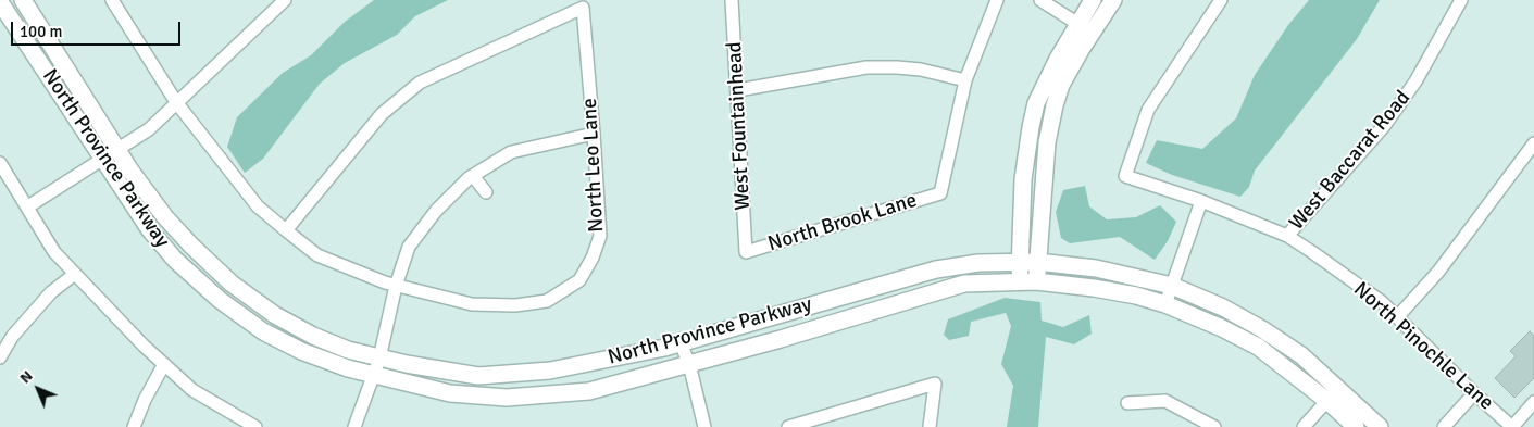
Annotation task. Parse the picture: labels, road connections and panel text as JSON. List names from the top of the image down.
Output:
{
  "streets": {
    "street": [
      "West Fountainhead",
      "North Province Parkway",
      "West Baccarat Road",
      "North Leo Lane",
      "North Brook Lane",
      "North Pinochle Lane"
    ]
  },
  "crossings": [
    ["West Fountainhead", "North Brook Lane"],
    ["West Baccarat Road", "North Pinochle Lane"]
  ],
  "scale_bar": "100 m",
  "north": "top left"
}
